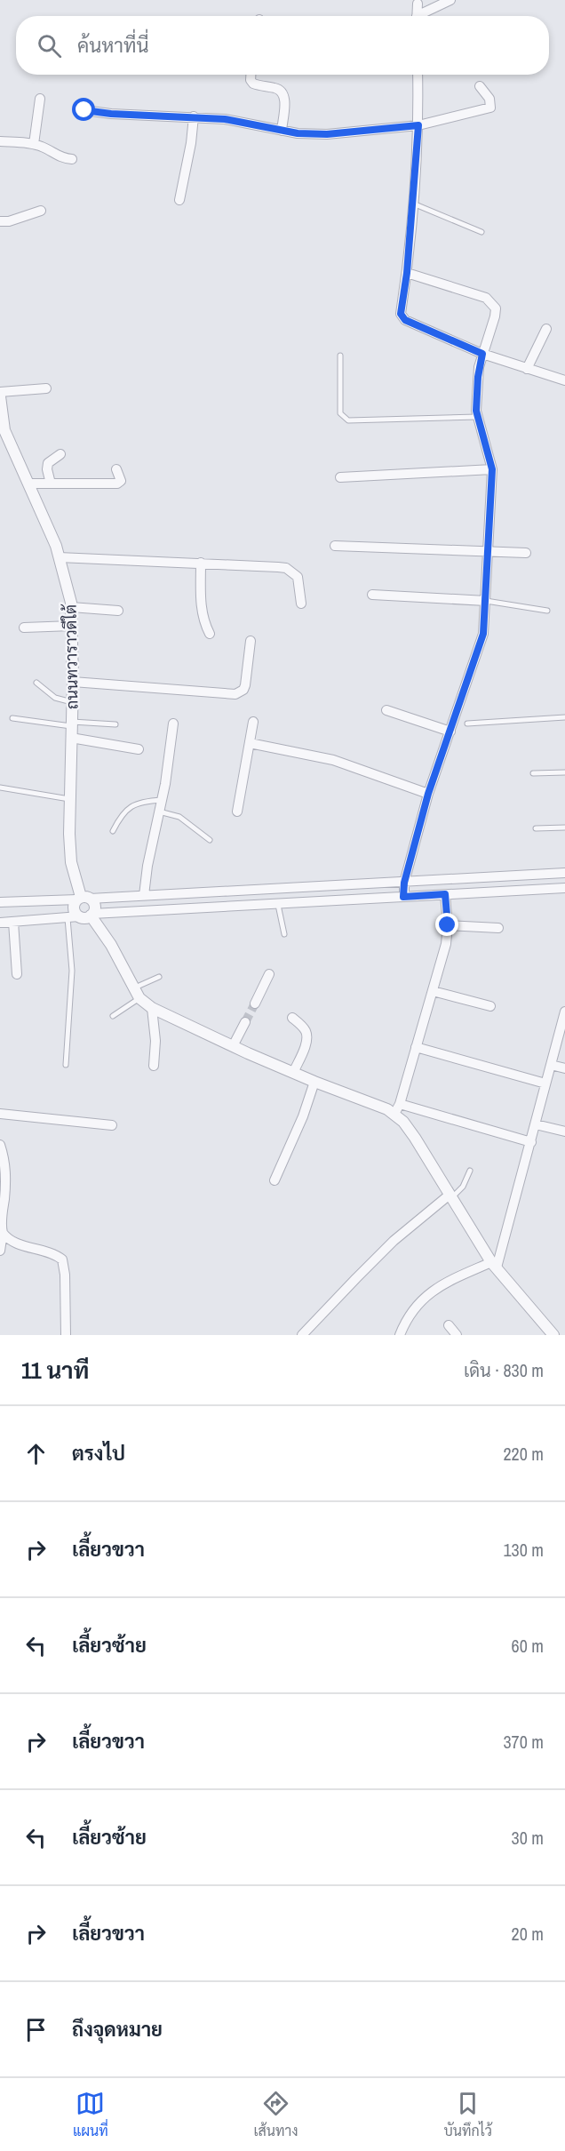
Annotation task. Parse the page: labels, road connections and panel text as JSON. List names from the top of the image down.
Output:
{
  "streets": {
    "street": ["ถนนทวาราวดีใต้"]
  },
  "page": {
    "search": "ค้นหาที่นี่",
    "heading": ["11 นาที", "เดิน · 830 m"],
    "list": [
      ["ตรงไป", "220 m"],
      ["เลี้ยวขวา", "130 m"],
      ["เลี้ยวซ้าย", "60 m"],
      ["เลี้ยวขวา", "370 m"],
      ["เลี้ยวซ้าย", "30 m"],
      ["เลี้ยวขวา", "20 m"],
      "ถึงจุดหมาย"
    ],
    "nav": ["แผนที่", "เส้นทาง", "บันทึกไว้"]
  }
}
